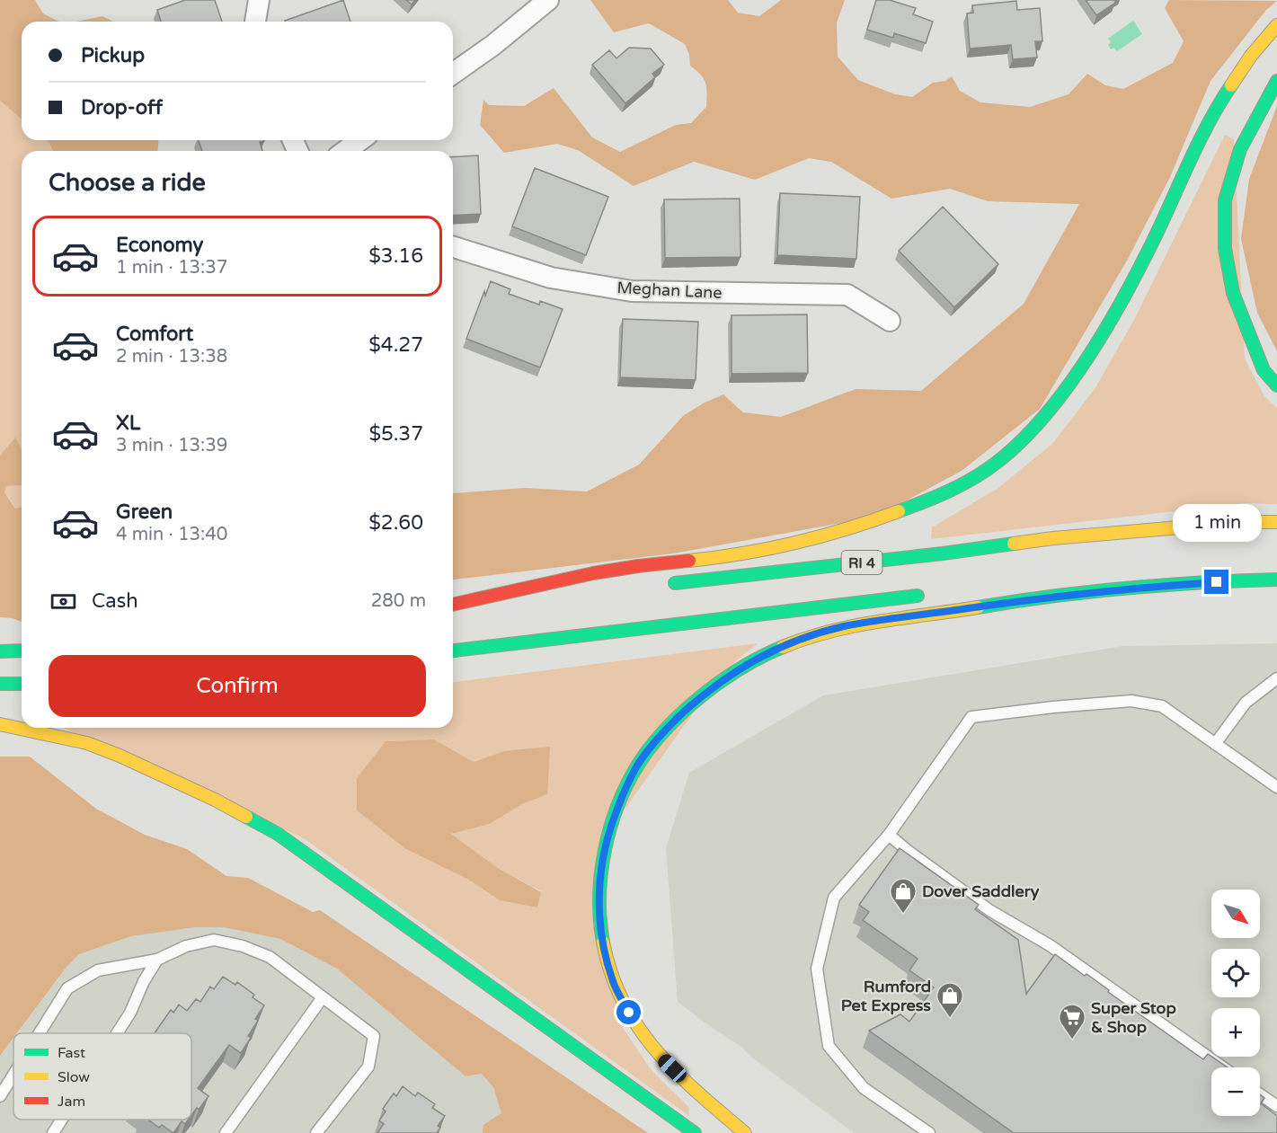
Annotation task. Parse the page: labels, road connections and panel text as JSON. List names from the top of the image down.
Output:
{
  "streets": {
    "highway": ["RI 4"],
    "street": ["Meghan Lane"]
  },
  "places": {
    "shop": ["Dover Saddlery", "Rumford Pet Express"],
    "supermarket": ["Super Stop & Shop"]
  },
  "legend": ["Fast", "Slow", "Jam"],
  "north": "bottom right",
  "page": {
    "banner": ["Pickup", "Drop-off"],
    "heading": "Choose a ride",
    "list": [
      {
        "name": "Economy",
        "note": "1 min · 13:37",
        "value": "$3.16"
      },
      {
        "name": "Comfort",
        "note": "2 min · 13:38",
        "value": "$4.27"
      },
      {
        "name": "XL",
        "note": "3 min · 13:39",
        "value": "$5.37"
      },
      {
        "name": "Green",
        "note": "4 min · 13:40",
        "value": "$2.60"
      }
    ],
    "bubble": "1 min",
    "pay": ["Cash", "280 m"],
    "buttons": "Confirm",
    "map_buttons": ["+", "−"]
  }
}
